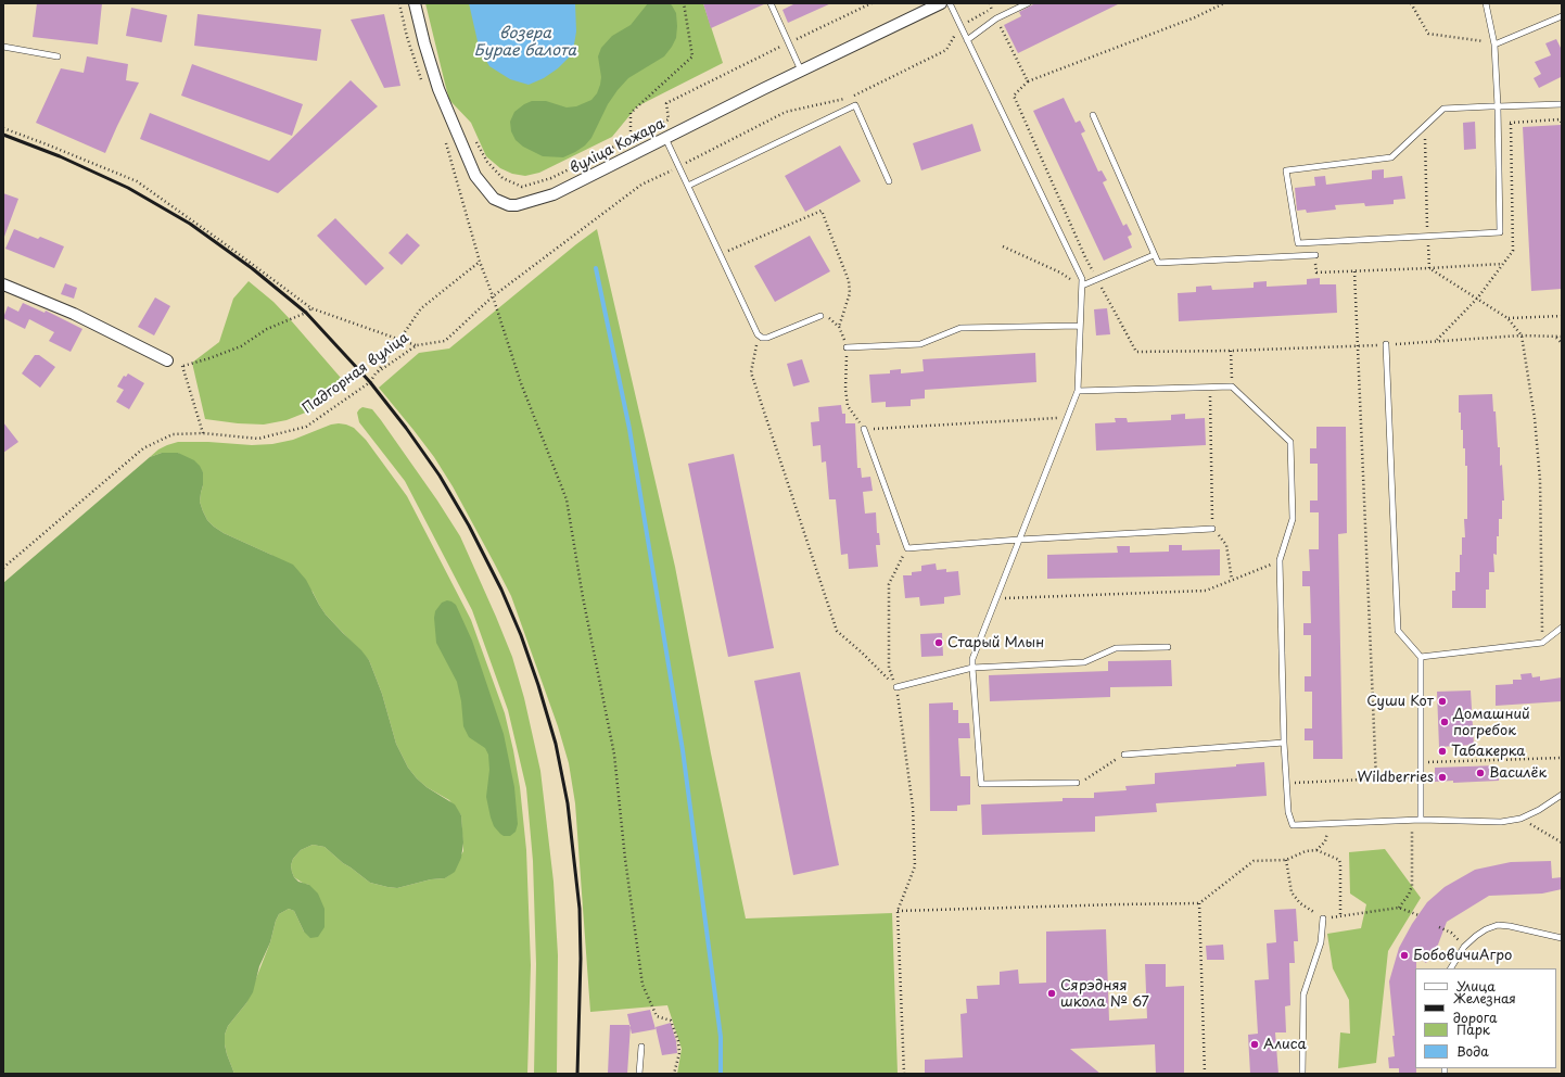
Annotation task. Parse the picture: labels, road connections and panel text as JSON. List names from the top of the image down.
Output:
{
  "streets": {
    "street": ["вуліца Кожара"],
    "path": ["Падгорная вуліца"]
  },
  "water": ["возера Бурае балота"],
  "places": [
    "Старый Млын",
    "Суши Кот",
    "Домашний погребок",
    "Табакерка",
    "Василёк",
    "Wildberries",
    "БобовичиАгро",
    "Сярэдняя школа № 67",
    "Алиса"
  ],
  "legend": [
    "Улица",
    "Железная дорога",
    "Парк",
    "Вода"
  ]
}
